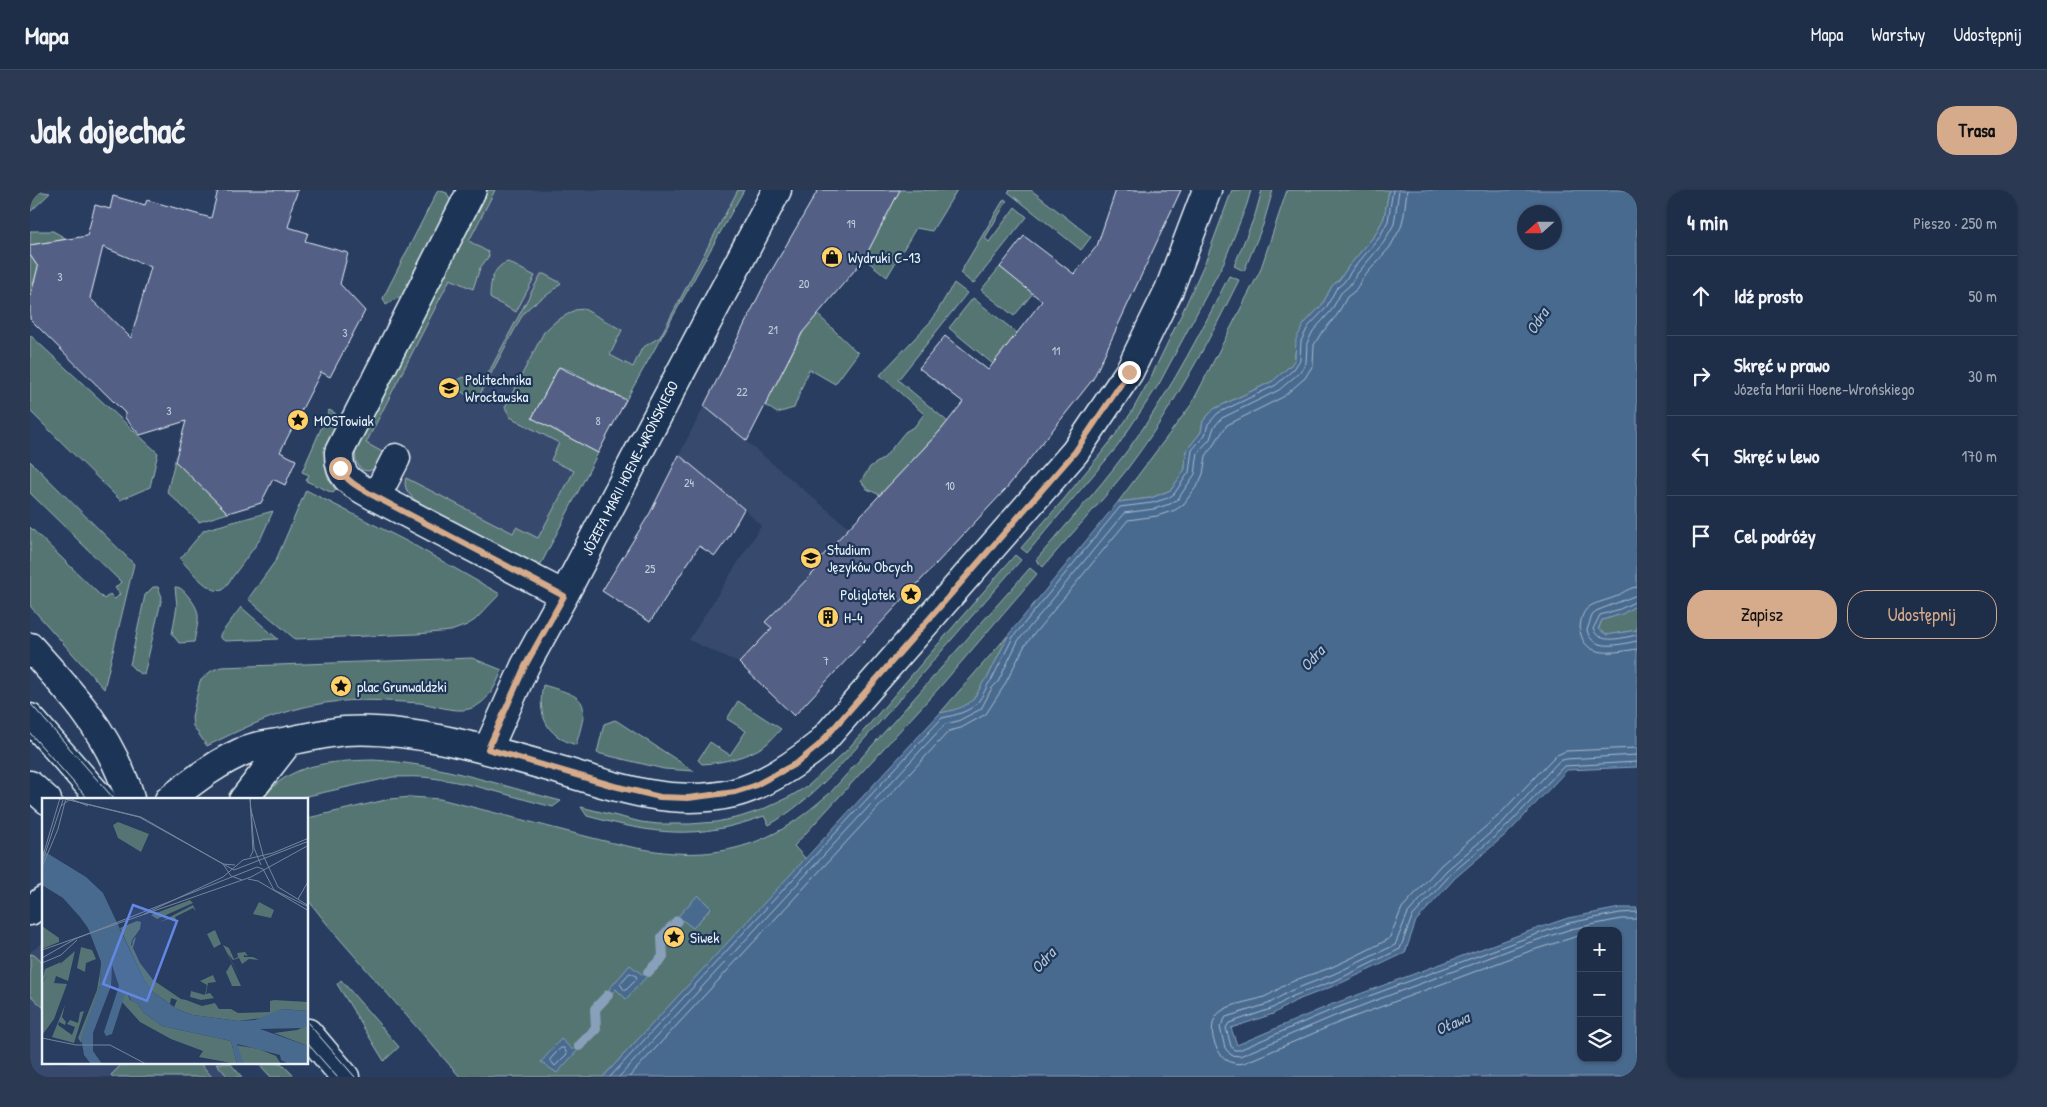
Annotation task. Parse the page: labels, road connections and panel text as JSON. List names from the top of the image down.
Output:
{
  "streets": {
    "street": ["JÓZEFA MARII HOENE-WROŃSKIEGO"]
  },
  "water": ["Odra", "Oława"],
  "places": {
    "shop": ["Wydruki C-13"],
    "school or university": ["Politechnika Wrocławska", "Studium Języków Obcych"],
    "place": [
      "MOSTowiak",
      "Poliglotek",
      "plac Grunwaldzki",
      "Siwek"
    ],
    "building": ["H-4"]
  },
  "house_numbers": [
    "19",
    "3",
    "20",
    "21",
    "3",
    "11",
    "22",
    "3",
    "8",
    "24",
    "10",
    "25",
    "7"
  ],
  "north": "left",
  "page": {
    "header": "Mapa",
    "nav": ["Mapa", "Warstwy", "Udostępnij"],
    "buttons": [
      "Trasa",
      ["Zapisz", "Udostępnij"]
    ],
    "title": "Jak dojechać",
    "heading": ["4 min", "Pieszo · 250 m"],
    "list": [
      ["Idź prosto", "50 m"],
      ["Skręć w prawo", "Józefa Marii Hoene-Wrońskiego", "30 m"],
      ["Skręć w lewo", "170 m"],
      "Cel podróży"
    ],
    "map_buttons": ["+", "−"]
  }
}
